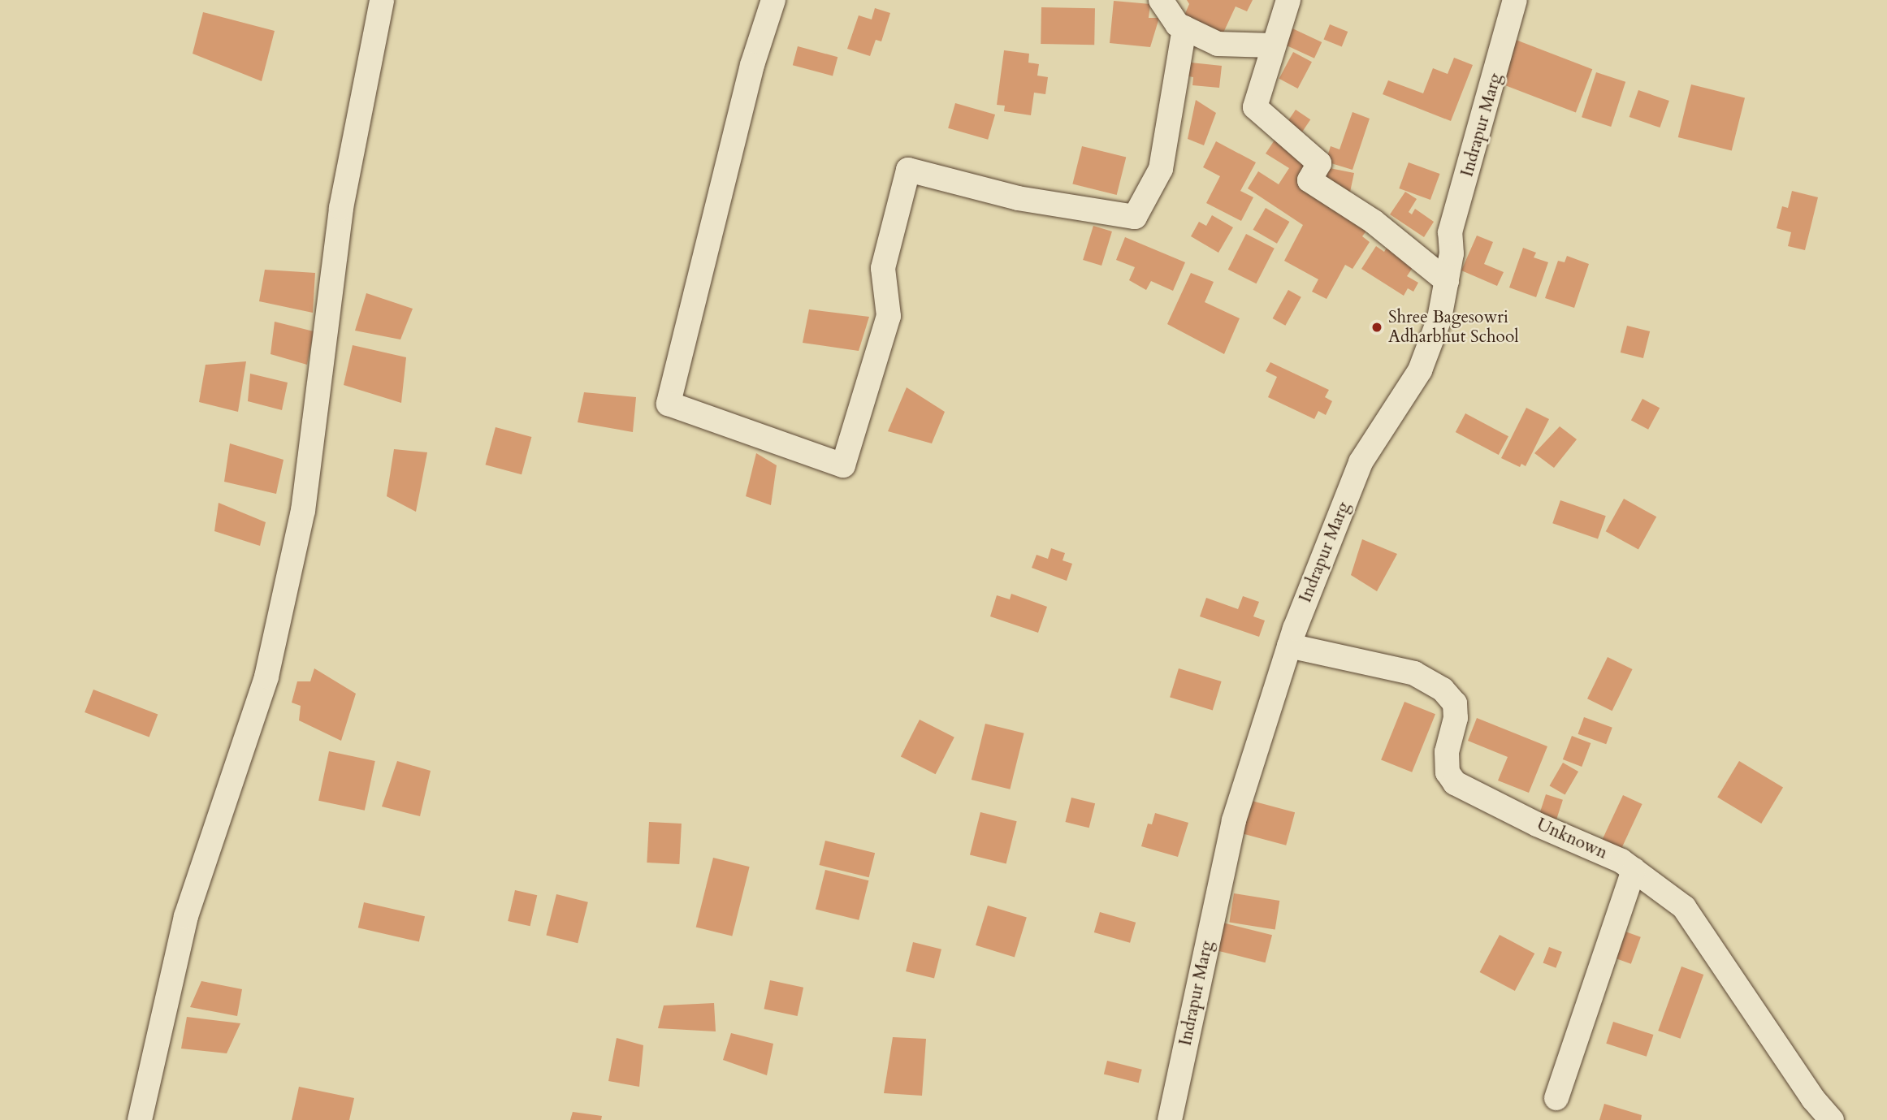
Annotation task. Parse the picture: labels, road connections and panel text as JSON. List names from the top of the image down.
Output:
{
  "streets": {
    "street": ["Indrapur Marg", "Unknown"]
  },
  "crossings": [
    ["Indrapur Marg", "Unknown"]
  ],
  "places": ["Shree Bagesowri Adharbhut School"]
}
